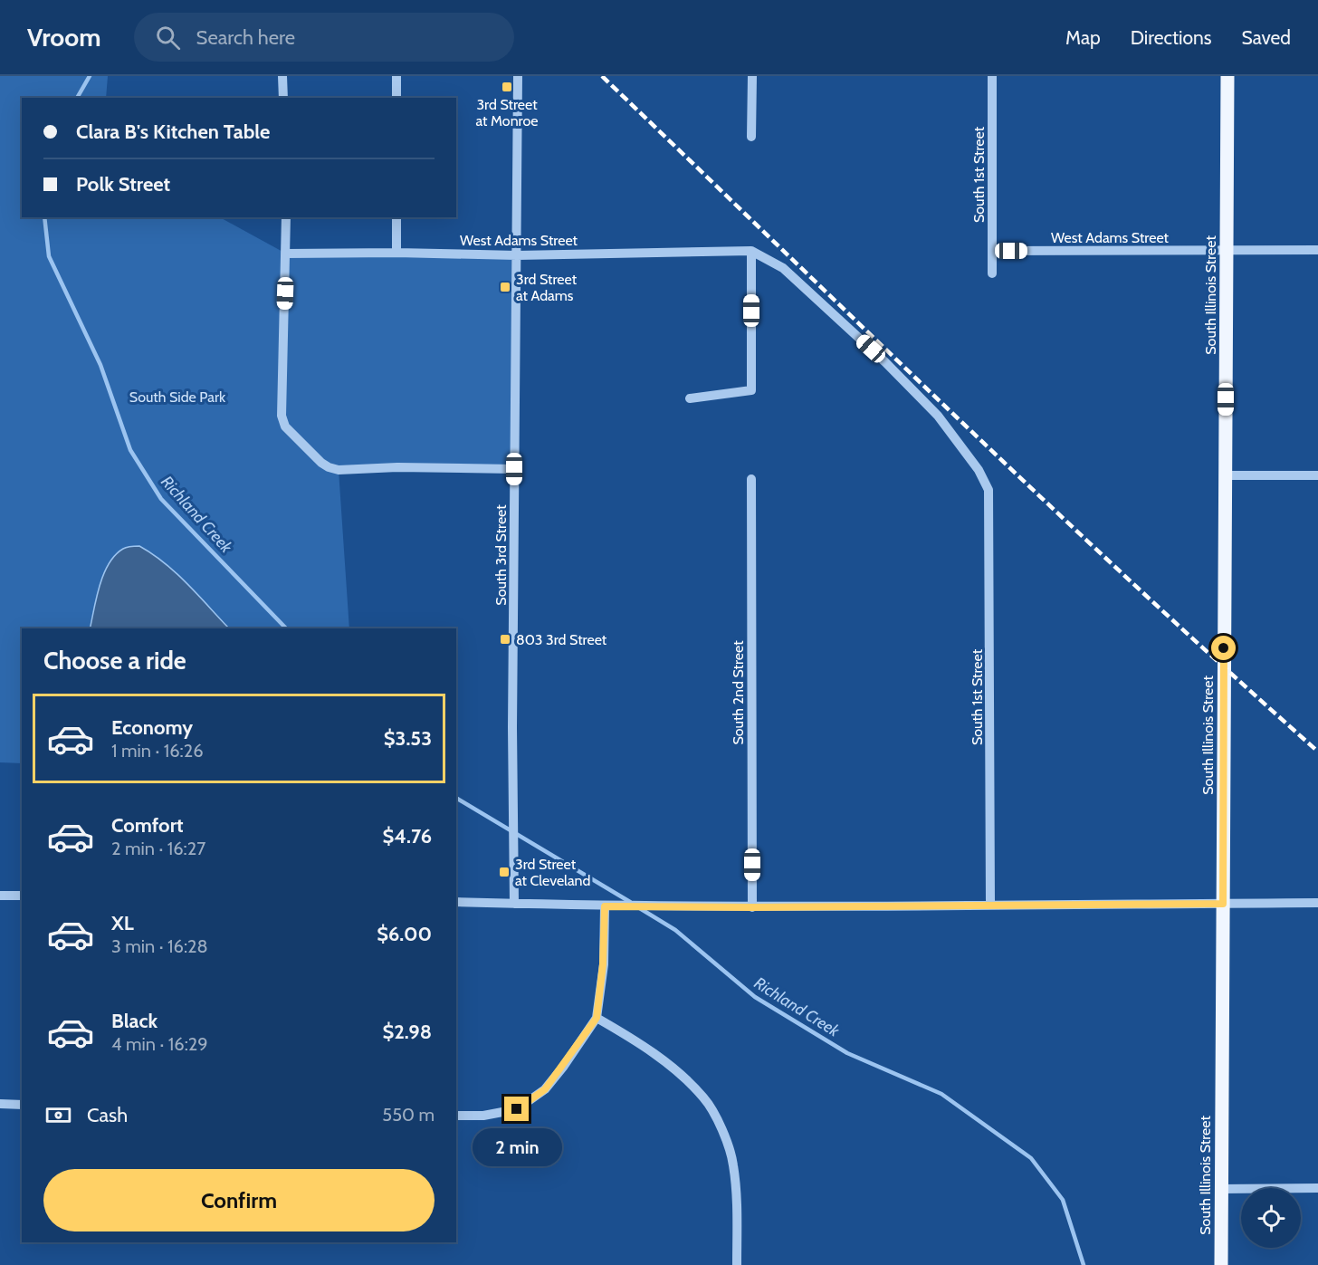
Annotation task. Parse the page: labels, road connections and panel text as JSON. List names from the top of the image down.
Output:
{
  "streets": {
    "main road": ["South Illinois Street"],
    "street": [
      "South 1st Street",
      "West Adams Street",
      "South 3rd Street",
      "South 2nd Street"
    ]
  },
  "crossings": [
    ["South 1st Street", "West Adams Street"],
    ["West Adams Street", "South Illinois Street"],
    ["West Adams Street", "South 3rd Street"]
  ],
  "water": ["Richland Creek"],
  "parks": ["South Side Park"],
  "places": {
    "transit": [
      "3rd Street at Monroe",
      "3rd Street at Adams",
      "803 3rd Street",
      "3rd Street at Cleveland"
    ]
  },
  "page": {
    "header": "Vroom",
    "search": "Search here",
    "nav": ["Map", "Directions", "Saved"],
    "banner": ["Clara B's Kitchen Table", "Polk Street"],
    "heading": "Choose a ride",
    "list": [
      {
        "name": "Economy",
        "note": "1 min · 16:26",
        "value": "$3.53"
      },
      {
        "name": "Comfort",
        "note": "2 min · 16:27",
        "value": "$4.76"
      },
      {
        "name": "XL",
        "note": "3 min · 16:28",
        "value": "$6.00"
      },
      {
        "name": "Black",
        "note": "4 min · 16:29",
        "value": "$2.98"
      }
    ],
    "pay": ["Cash", "550 m"],
    "bubble": "2 min",
    "buttons": "Confirm"
  }
}
